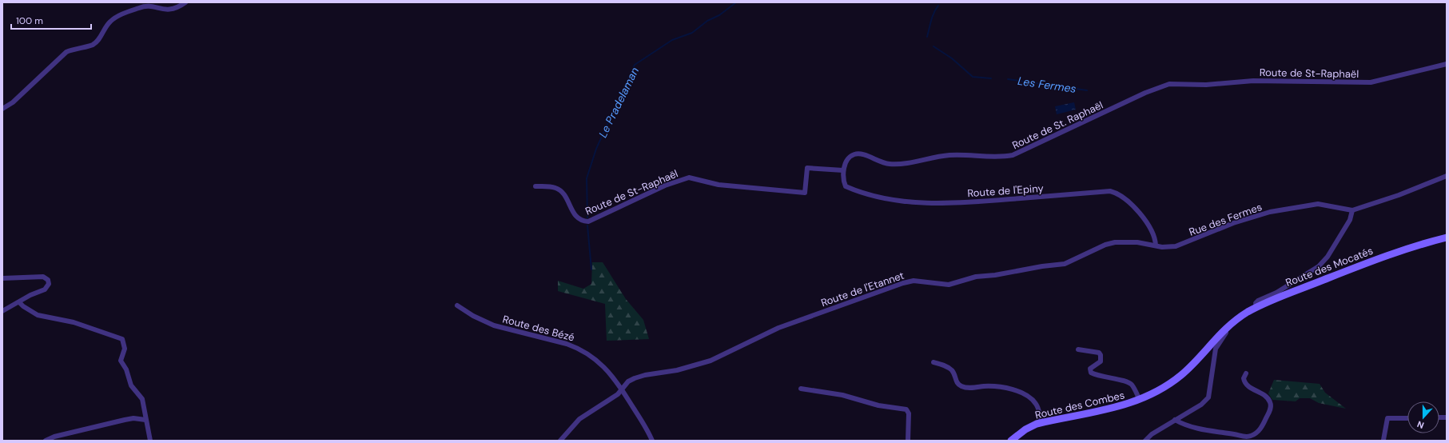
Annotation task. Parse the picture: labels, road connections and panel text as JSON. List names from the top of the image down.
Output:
{
  "streets": {
    "street": [
      "Route de St-Raphaël",
      "Route de St. Raphaël",
      "Route de l'Epiny",
      "Rue des Fermes",
      "Route des Mocatés",
      "Route de l'Etannet",
      "Route des Bézé",
      "Route des Combes"
    ]
  },
  "crossings": [
    ["Route de St-Raphaël", "Route de St. Raphaël"],
    ["Route de St-Raphaël", "Route de l'Epiny"],
    ["Route de St. Raphaël", "Route de l'Epiny"],
    ["Route de l'Epiny", "Rue des Fermes"],
    ["Route de l'Epiny", "Route de l'Etannet"],
    ["Rue des Fermes", "Route de l'Etannet"],
    ["Route des Mocatés", "Route des Combes"],
    ["Route de l'Etannet", "Route des Bézé"]
  ],
  "water": ["Les Fermes", "Le Pradelaman"],
  "scale_bar": "100 m",
  "north": "bottom"
}
